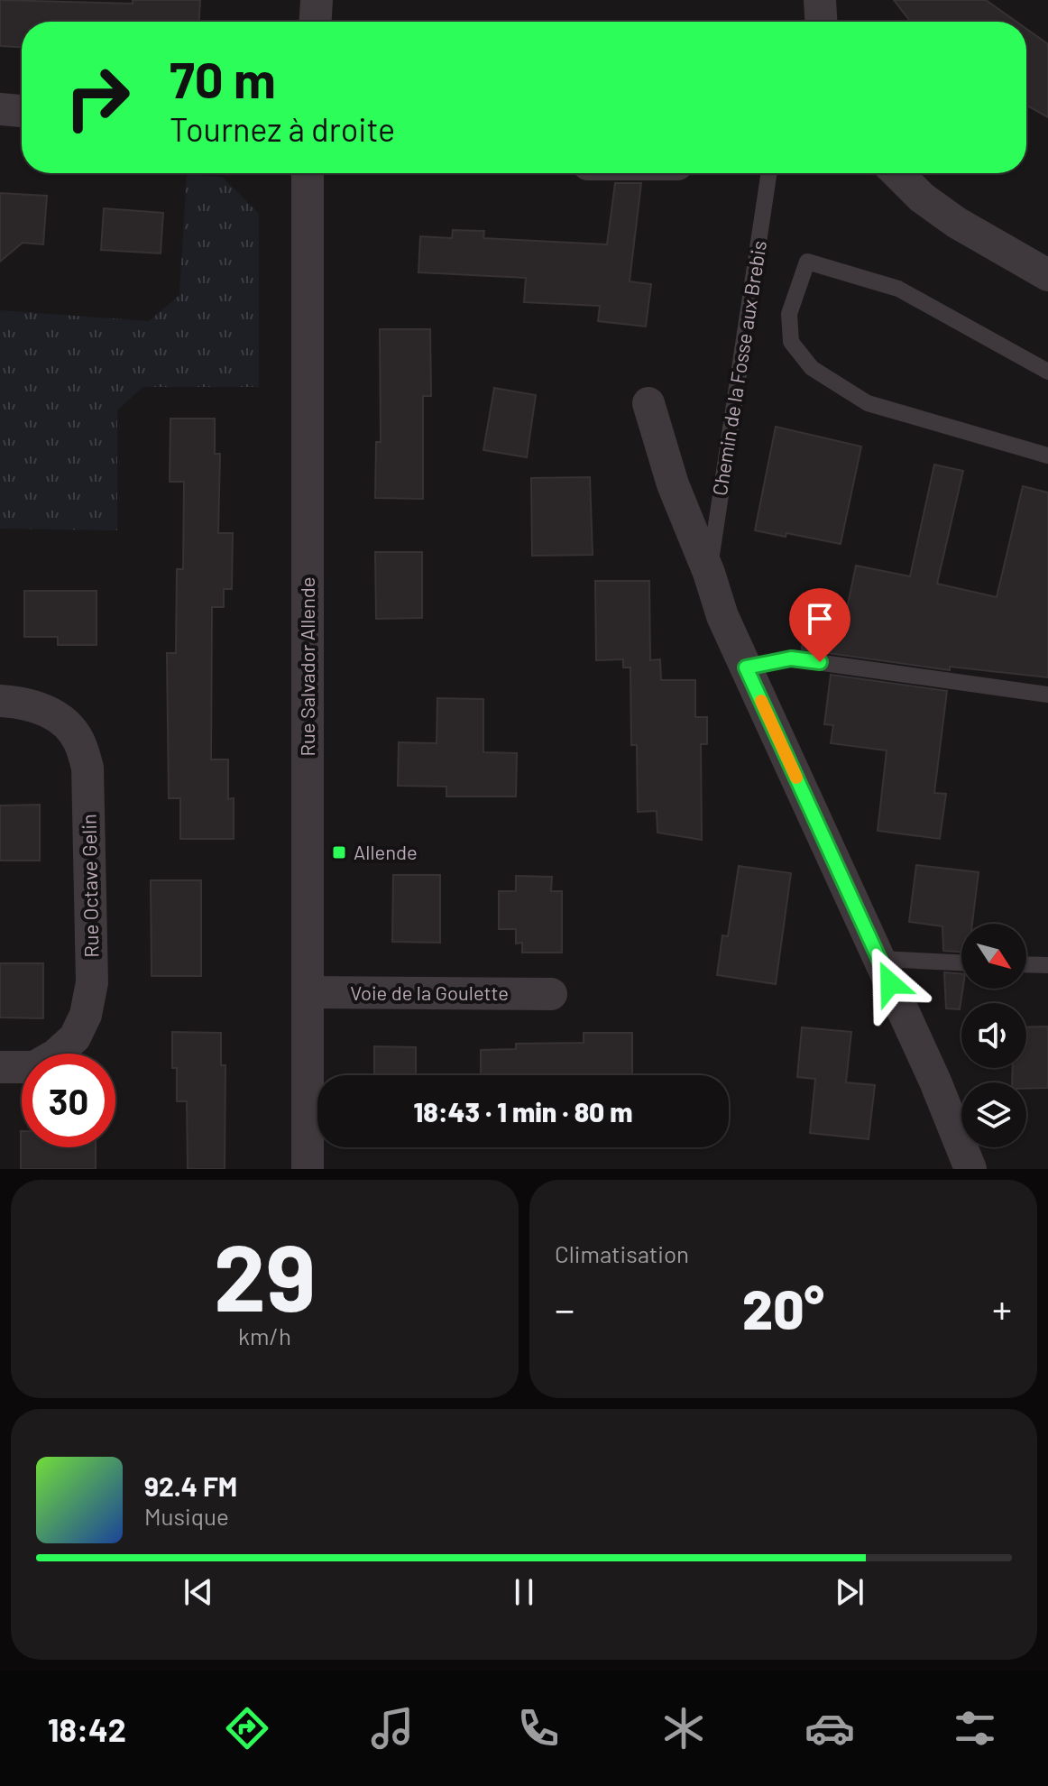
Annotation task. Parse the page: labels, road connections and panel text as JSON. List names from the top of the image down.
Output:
{
  "streets": {
    "street": [
      "Chemin de la Fosse aux Brebis",
      "Rue Salvador Allende",
      "Rue Octave Gelin",
      "Voie de la Goulette"
    ]
  },
  "crossings": [
    ["Rue Salvador Allende", "Voie de la Goulette"]
  ],
  "places": {
    "transit": ["Allende"]
  },
  "north": "bottom right",
  "page": {
    "turn": ["70 m", "Tournez à droite"],
    "limit": "30",
    "trip": "18:43 · 1 min · 80 m",
    "tile": [
      ["29", "km/h"],
      "Climatisation"
    ],
    "heat": ["−", "20°", "+"],
    "song": ["92.4 FM", "Musique"],
    "tabs": "18:42"
  }
}
